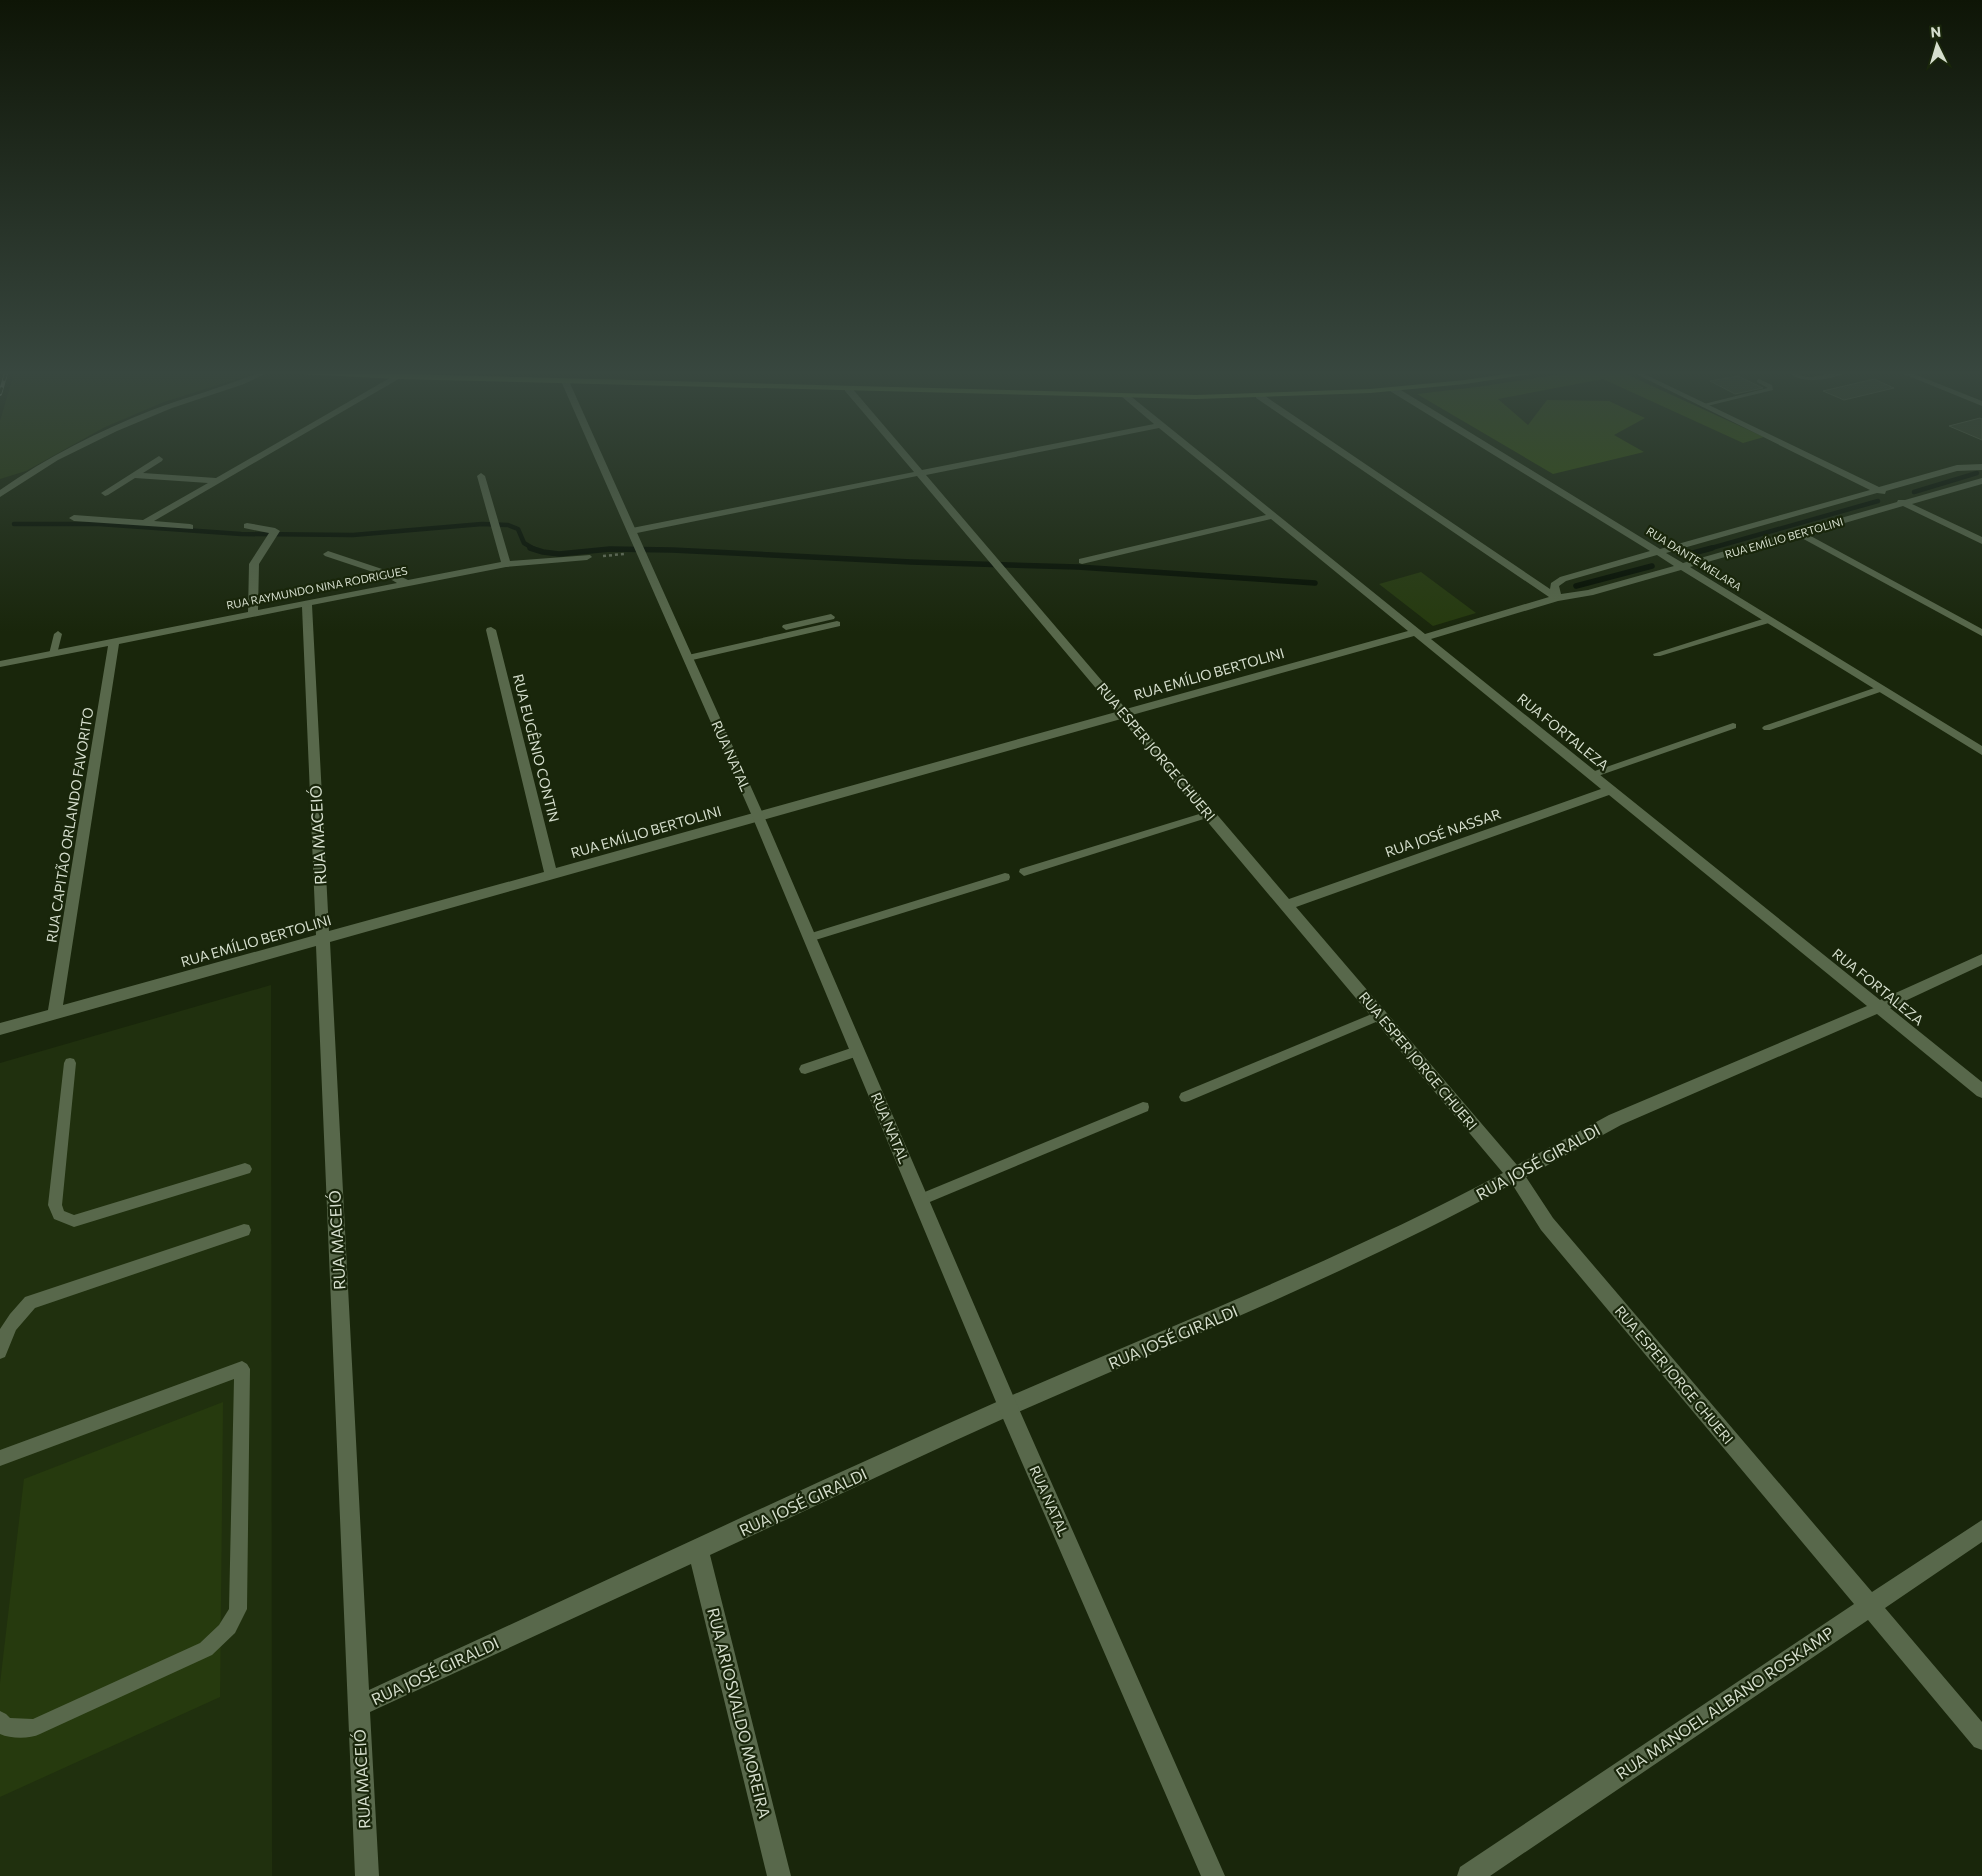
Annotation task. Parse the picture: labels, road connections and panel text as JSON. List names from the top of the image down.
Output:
{
  "streets": {
    "street": [
      "RUA EMÍLIO BERTOLINI",
      "RUA DANTE MELARA",
      "RUA RAYMUNDO NINA RODRIGUES",
      "RUA FORTALEZA",
      "RUA EUGÊNIO CONTIN",
      "RUA ESPER JORGE CHUERI",
      "RUA NATAL",
      "RUA CAPITÃO ORLANDO FAVORITO",
      "RUA JOSÉ NASSAR",
      "RUA MACEIÓ",
      "RUA JOSÉ GIRALDI",
      "RUA MANOEL ALBANO ROSKAMP",
      "RUA ARIOSVALDO MOREIRA"
    ]
  },
  "crossings": [
    ["RUA EMÍLIO BERTOLINI", "RUA DANTE MELARA"],
    ["RUA EMÍLIO BERTOLINI", "RUA FORTALEZA"],
    ["RUA EMÍLIO BERTOLINI", "RUA EUGÊNIO CONTIN"],
    ["RUA EMÍLIO BERTOLINI", "RUA ESPER JORGE CHUERI"],
    ["RUA EMÍLIO BERTOLINI", "RUA NATAL"],
    ["RUA EMÍLIO BERTOLINI", "RUA CAPITÃO ORLANDO FAVORITO"],
    ["RUA EMÍLIO BERTOLINI", "RUA MACEIÓ"],
    ["RUA RAYMUNDO NINA RODRIGUES", "RUA CAPITÃO ORLANDO FAVORITO"],
    ["RUA RAYMUNDO NINA RODRIGUES", "RUA MACEIÓ"],
    ["RUA FORTALEZA", "RUA JOSÉ NASSAR"],
    ["RUA FORTALEZA", "RUA JOSÉ GIRALDI"],
    ["RUA ESPER JORGE CHUERI", "RUA JOSÉ NASSAR"],
    ["RUA ESPER JORGE CHUERI", "RUA JOSÉ GIRALDI"],
    ["RUA ESPER JORGE CHUERI", "RUA MANOEL ALBANO ROSKAMP"],
    ["RUA NATAL", "RUA JOSÉ GIRALDI"],
    ["RUA MACEIÓ", "RUA JOSÉ GIRALDI"],
    ["RUA JOSÉ GIRALDI", "RUA ARIOSVALDO MOREIRA"]
  ],
  "north": "top"
}
